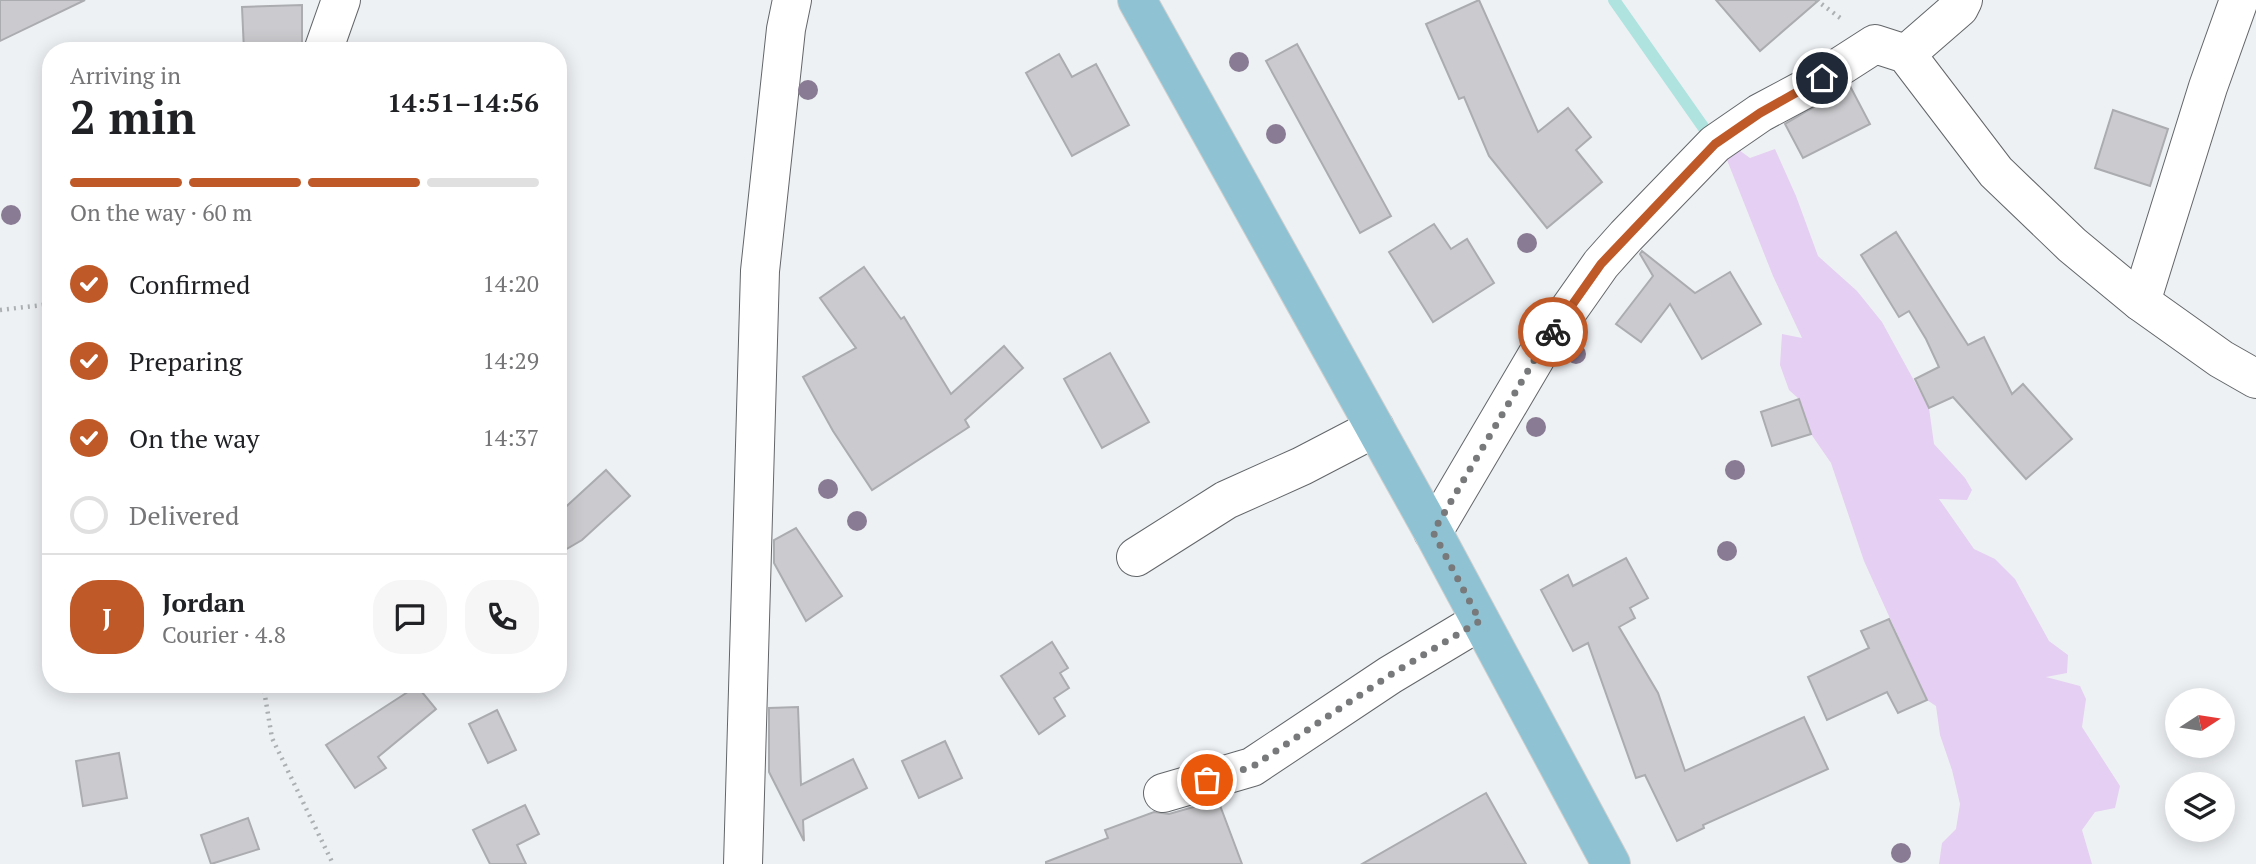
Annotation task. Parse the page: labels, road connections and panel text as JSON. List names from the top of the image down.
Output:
{
  "north": "right",
  "page": {
    "heading": ["2 min", "Arriving in", "14:51–14:56"],
    "panel": ["Jordan", "Courier · 4.8"],
    "bar": "On the way · 60 m",
    "list": [
      ["Confirmed", "14:20"],
      ["Preparing", "14:29"],
      ["On the way", "14:37"],
      "Delivered"
    ],
    "round": "J"
  }
}
